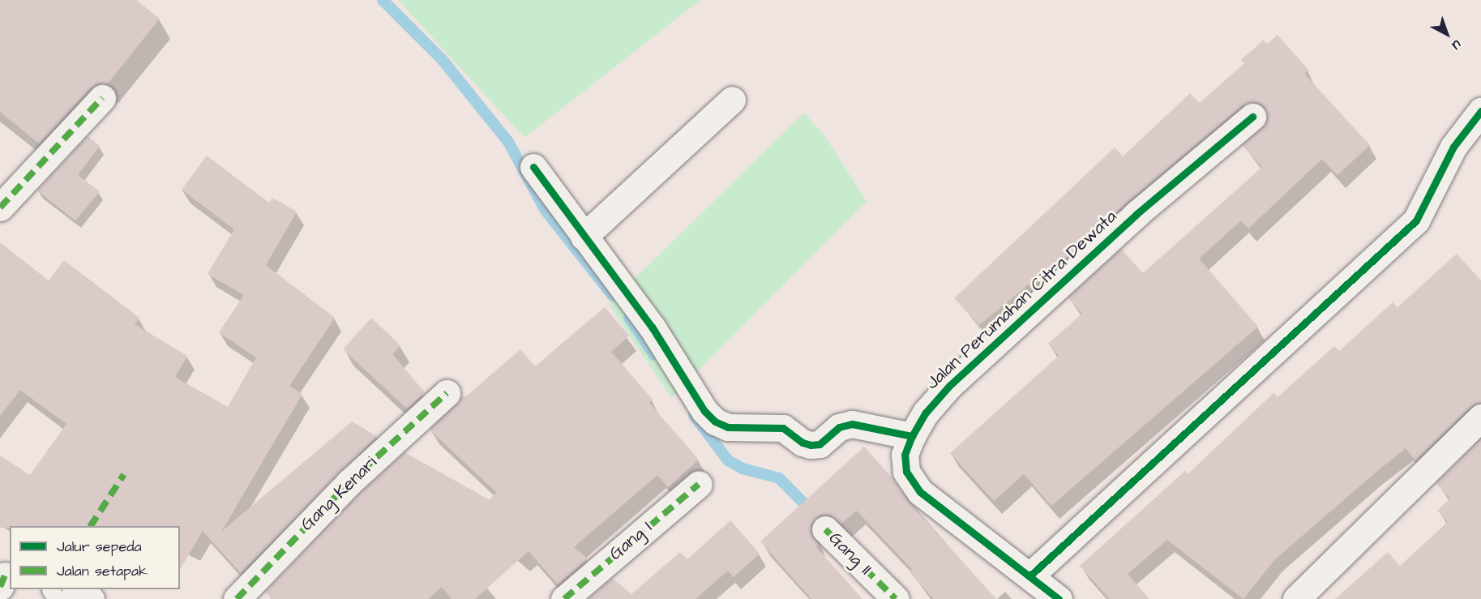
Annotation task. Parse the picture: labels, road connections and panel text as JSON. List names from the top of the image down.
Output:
{
  "streets": {
    "street": [
      "Jalan Perumahan Citra Dewata",
      "Gang Kenari",
      "Gang I",
      "Gang II"
    ]
  },
  "legend": ["Jalur sepeda", "Jalan setapak"],
  "north": "bottom right"
}
